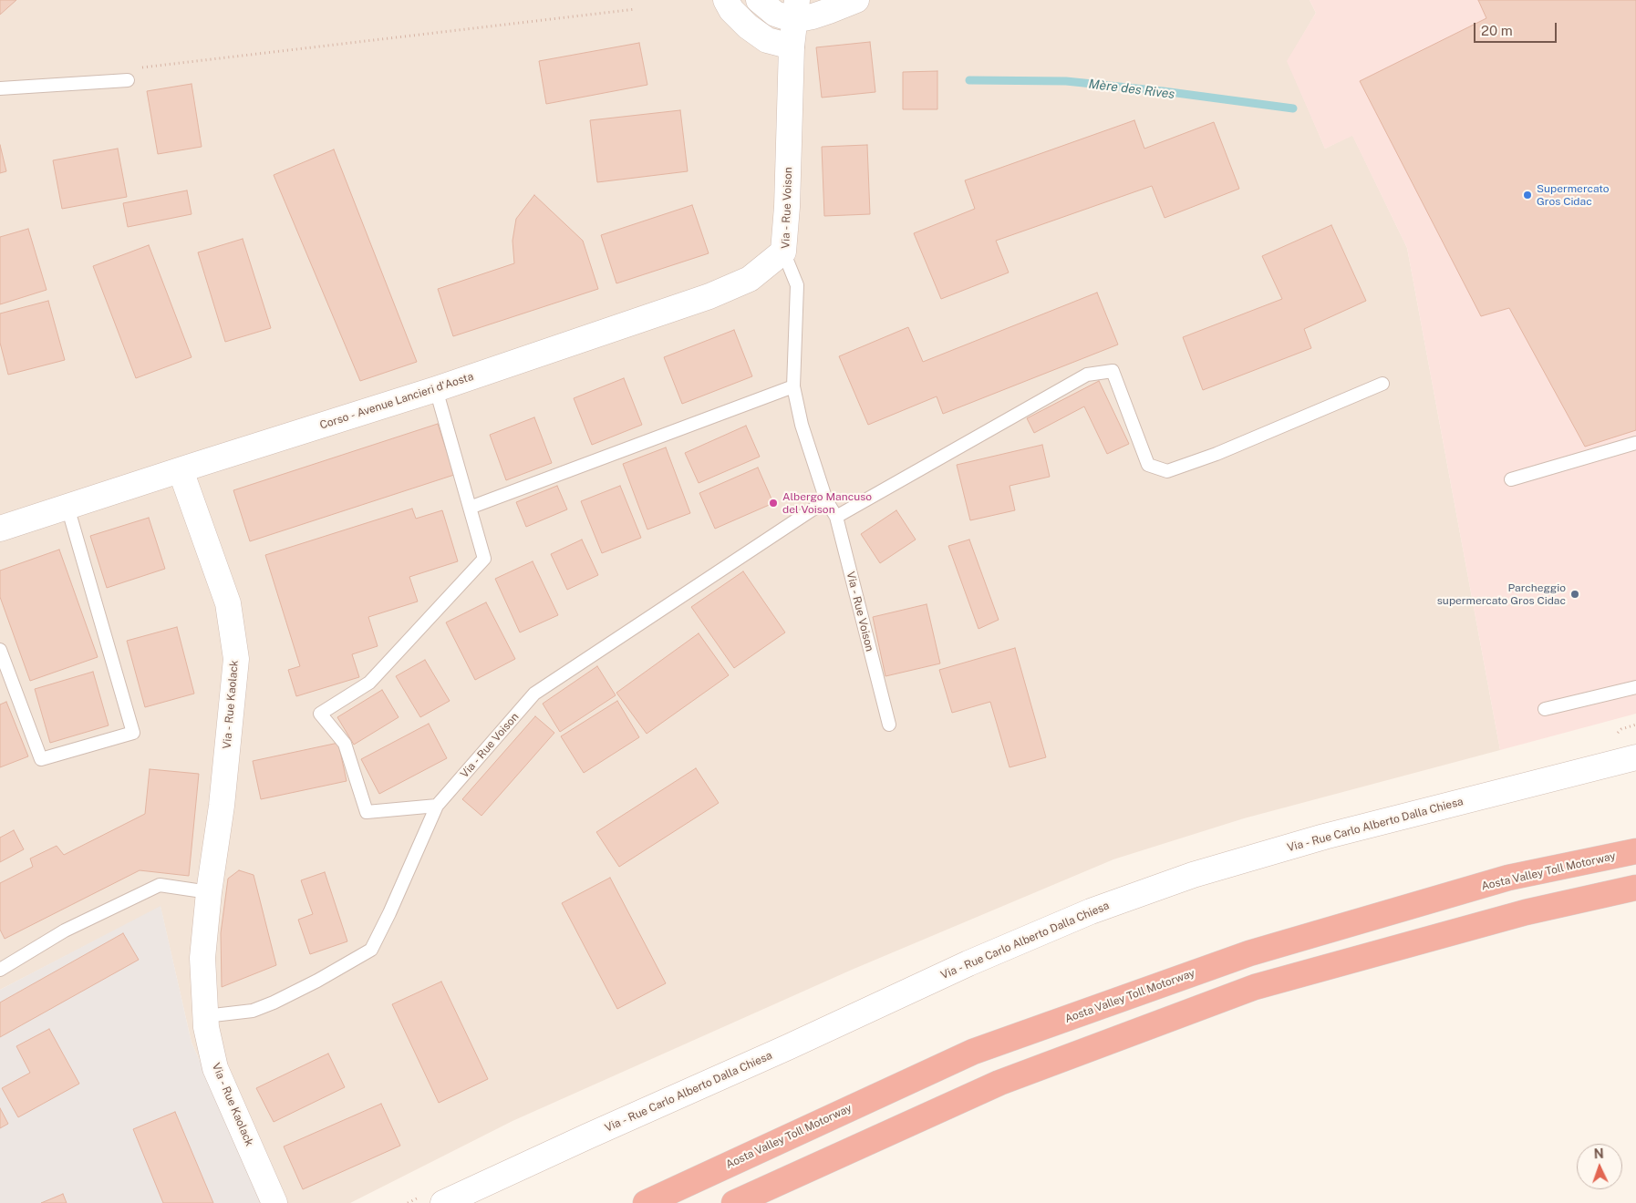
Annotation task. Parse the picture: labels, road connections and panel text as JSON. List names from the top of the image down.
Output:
{
  "streets": {
    "highway": ["Aosta Valley Toll Motorway"],
    "street": [
      "Via - Rue Voison",
      "Corso - Avenue Lancieri d'Aosta",
      "Via - Rue Kaolack",
      "Via - Rue Carlo Alberto Dalla Chiesa"
    ]
  },
  "crossings": [
    ["Via - Rue Voison", "Corso - Avenue Lancieri d'Aosta"],
    ["Via - Rue Voison", "Via - Rue Kaolack"],
    ["Corso - Avenue Lancieri d'Aosta", "Via - Rue Kaolack"]
  ],
  "water": ["Mère des Rives"],
  "places": ["Supermercato Gros Cidac", "Albergo Mancuso del Voison", "Parcheggio supermercato Gros Cidac"],
  "scale_bar": "20 m",
  "north": "top"
}
